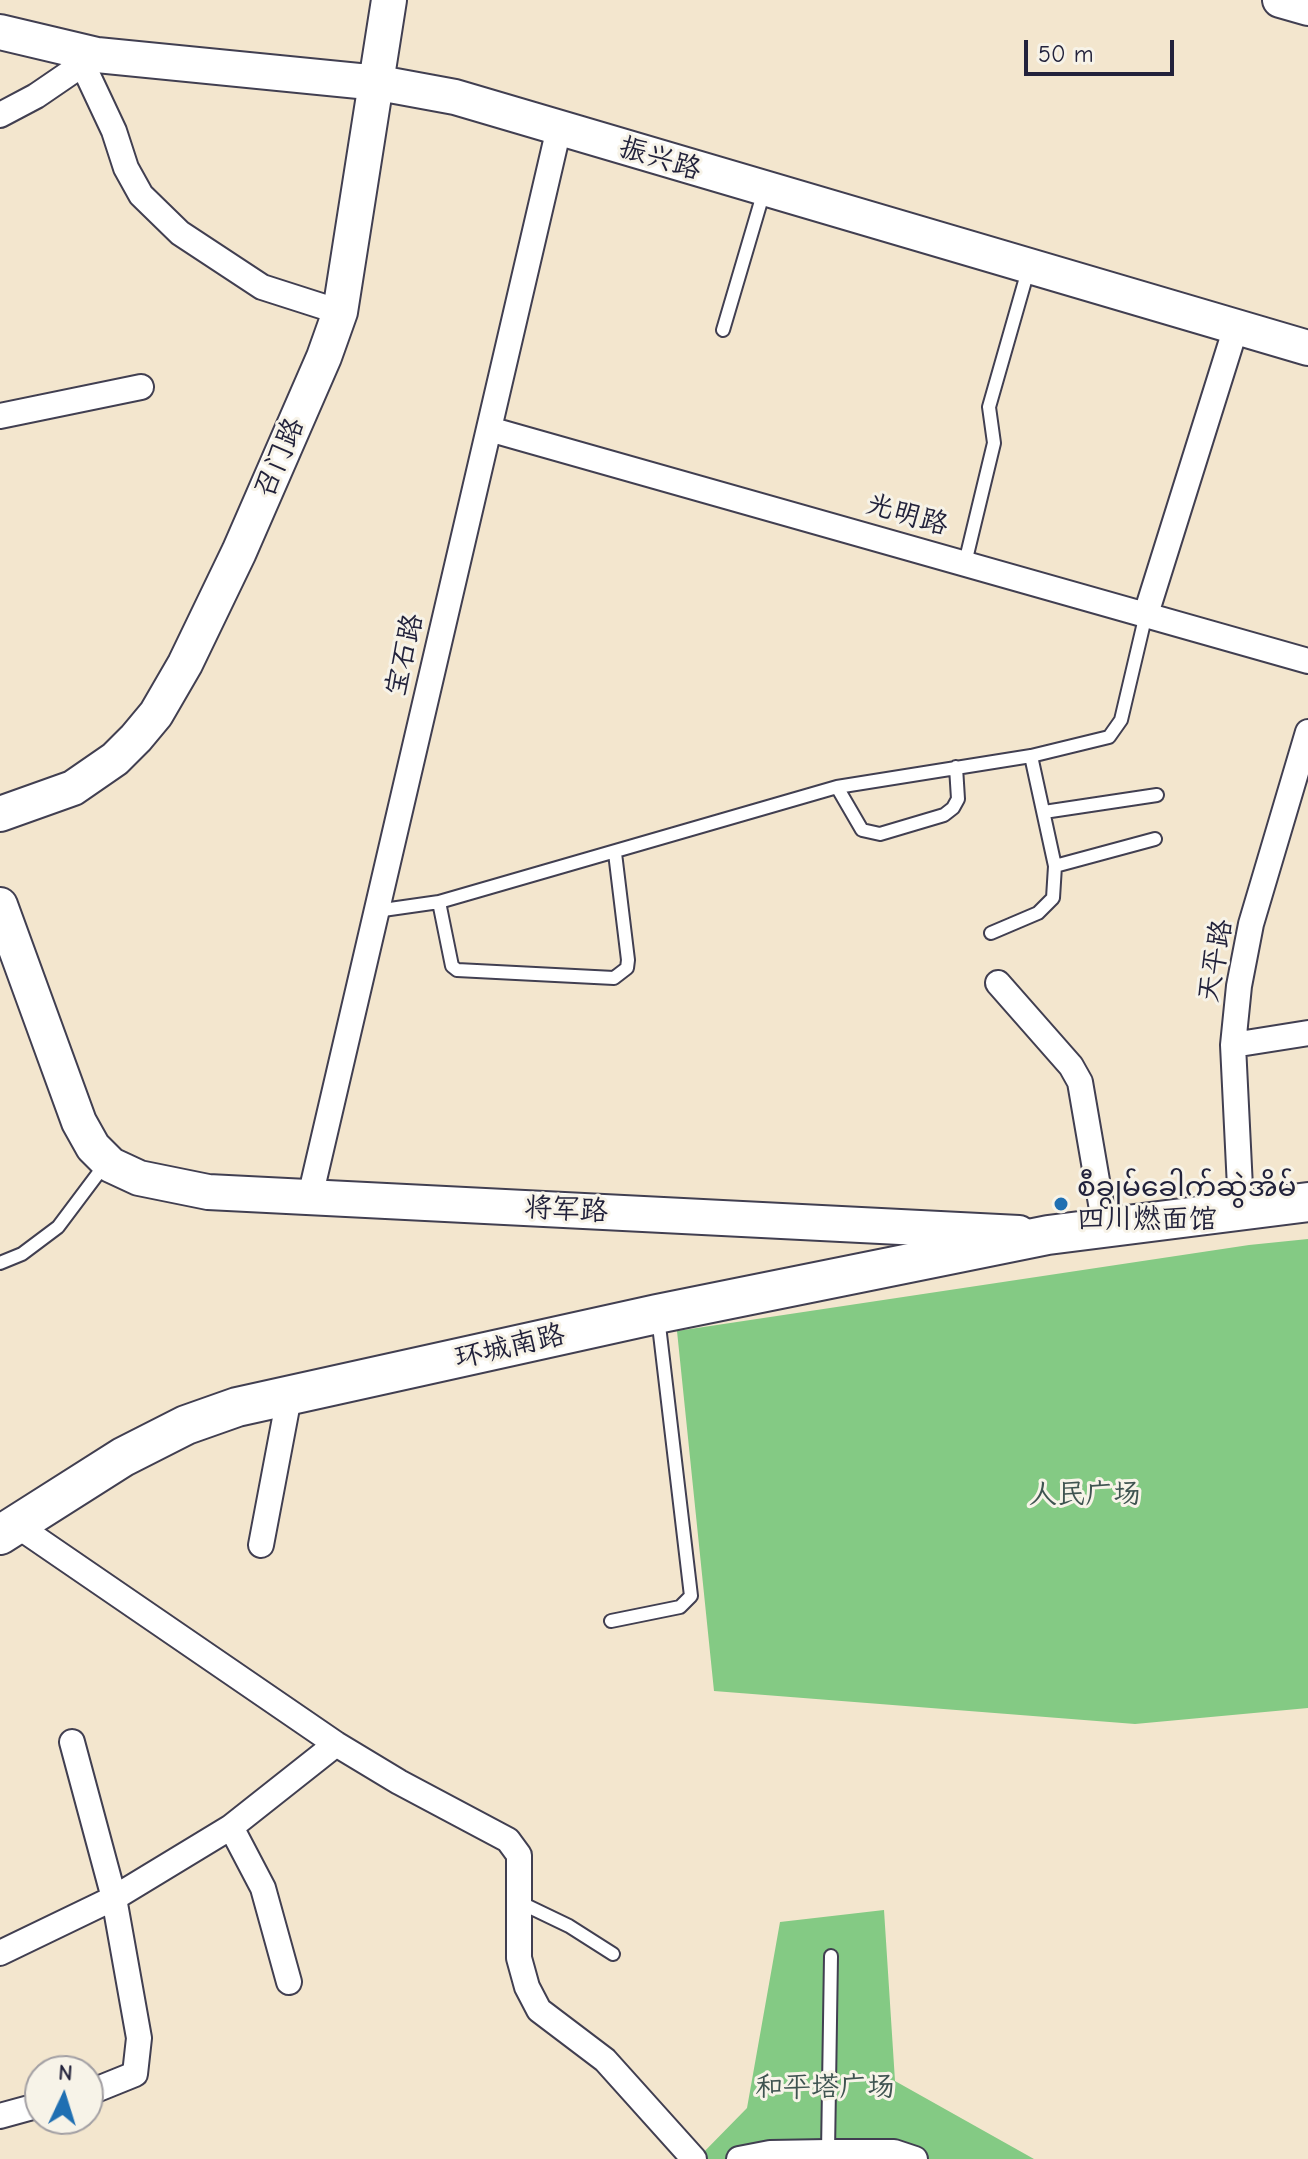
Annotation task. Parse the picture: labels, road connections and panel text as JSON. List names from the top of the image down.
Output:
{
  "streets": {
    "main road": [
      "振兴路",
      "召门路",
      "将军路",
      "环城南路"
    ],
    "street": ["光明路", "宝石路", "天平路"]
  },
  "crossings": [
    ["振兴路", "召门路"],
    ["振兴路", "宝石路"],
    ["光明路", "宝石路"],
    ["宝石路", "将军路"],
    ["天平路", "将军路"],
    ["将军路", "环城南路"]
  ],
  "parks": ["人民广场", "和平塔广场"],
  "places": ["စီချွမ်ခေါက်ဆွဲအိမ် 四川燃面馆"],
  "scale_bar": "50 m",
  "north": "top"
}
